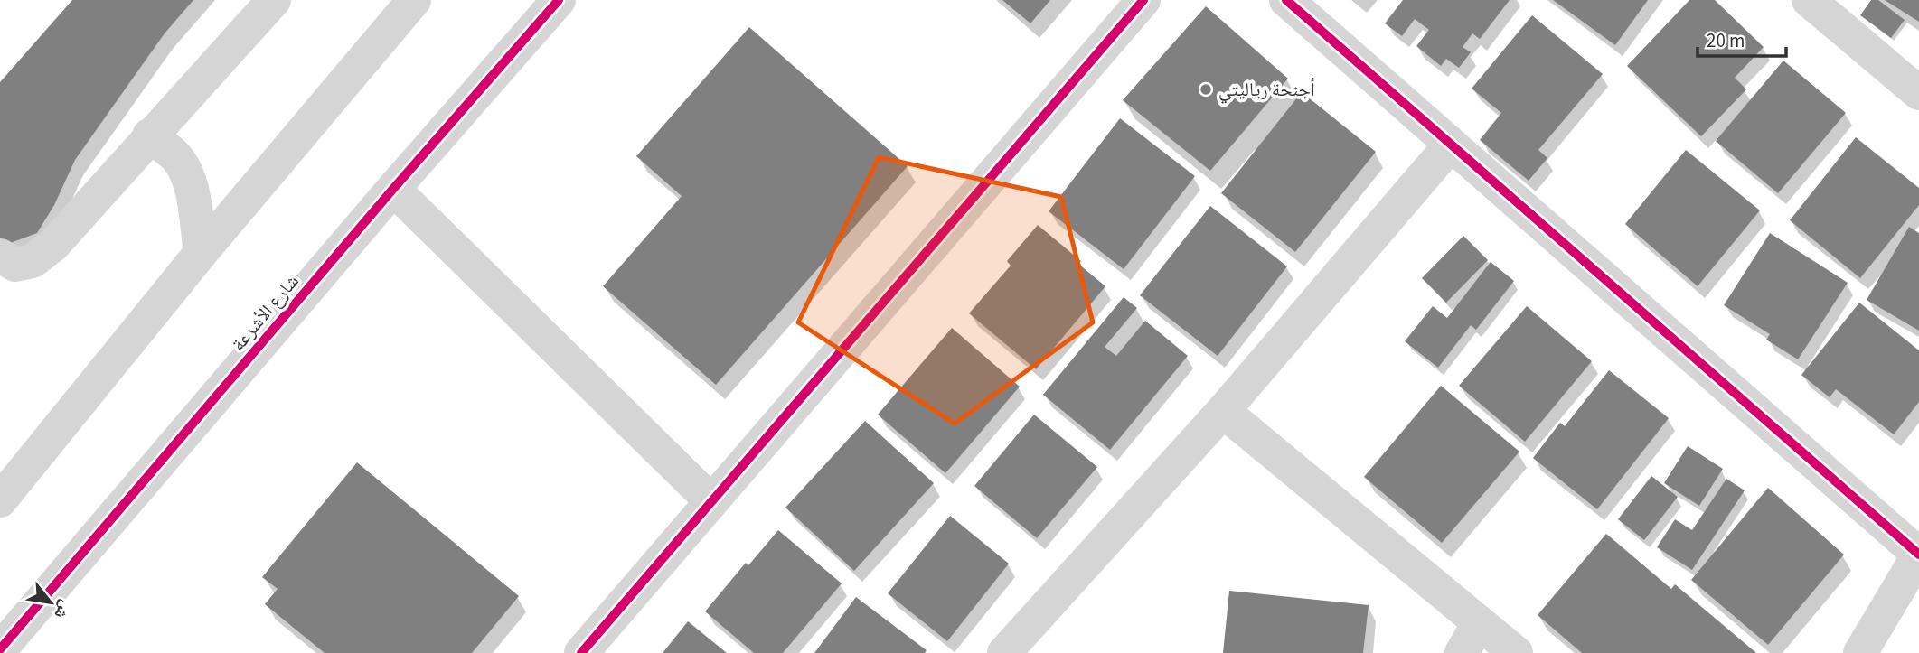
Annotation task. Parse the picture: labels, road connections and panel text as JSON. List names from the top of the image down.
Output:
{
  "streets": {
    "street": ["شارع الأشرعة"]
  },
  "places": ["أجنحة رياليتي"],
  "scale_bar": "20 m",
  "north": "bottom right"
}
